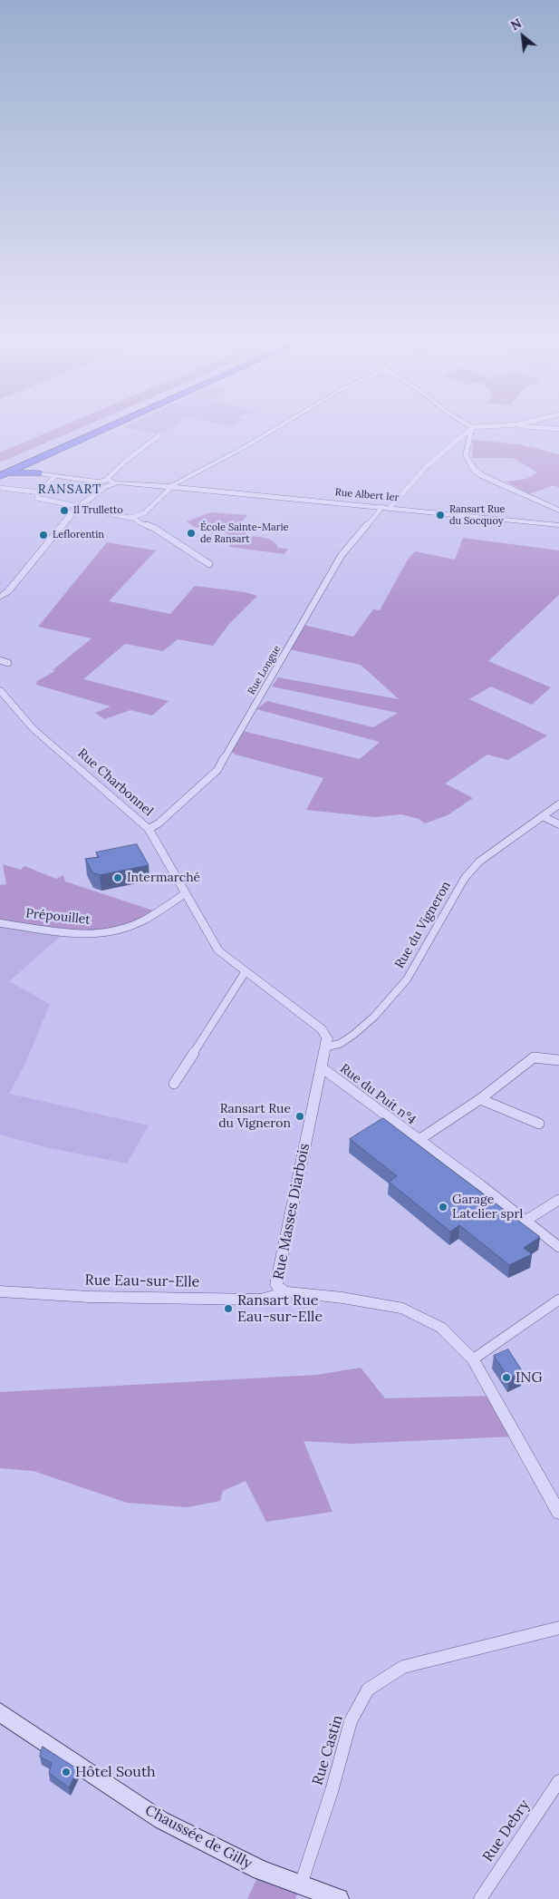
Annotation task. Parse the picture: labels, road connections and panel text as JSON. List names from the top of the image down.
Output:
{
  "streets": {
    "main road": ["Chaussée de Gilly"],
    "street": [
      "Rue Albert Ier",
      "Rue Longue",
      "Rue Charbonnel",
      "Prépouillet",
      "Rue du Vigneron",
      "Rue du Puit n°4",
      "Rue Masses Diarbois",
      "Rue Eau-sur-Elle",
      "Rue Castin",
      "Rue Debry"
    ]
  },
  "crossings": [
    ["Rue Albert Ier", "Rue Longue"],
    ["Rue Longue", "Rue Charbonnel"],
    ["Rue Charbonnel", "Prépouillet"],
    ["Rue Charbonnel", "Rue du Vigneron"],
    ["Rue Charbonnel", "Rue Masses Diarbois"],
    ["Rue du Vigneron", "Rue Masses Diarbois"],
    ["Rue du Puit n°4", "Rue Masses Diarbois"],
    ["Rue Masses Diarbois", "Rue Eau-sur-Elle"],
    ["Rue Castin", "Chaussée de Gilly"]
  ],
  "districts": ["RANSART"],
  "places": [
    "Il Trulletto",
    "Ransart Rue du Socquoy",
    "École Sainte-Marie de Ransart",
    "Leflorentin",
    "Intermarché",
    "Ransart Rue du Vigneron",
    "Garage Latelier sprl",
    "Ransart Rue Eau-sur-Elle",
    "ING",
    "Hôtel South"
  ],
  "north": "top left"
}
